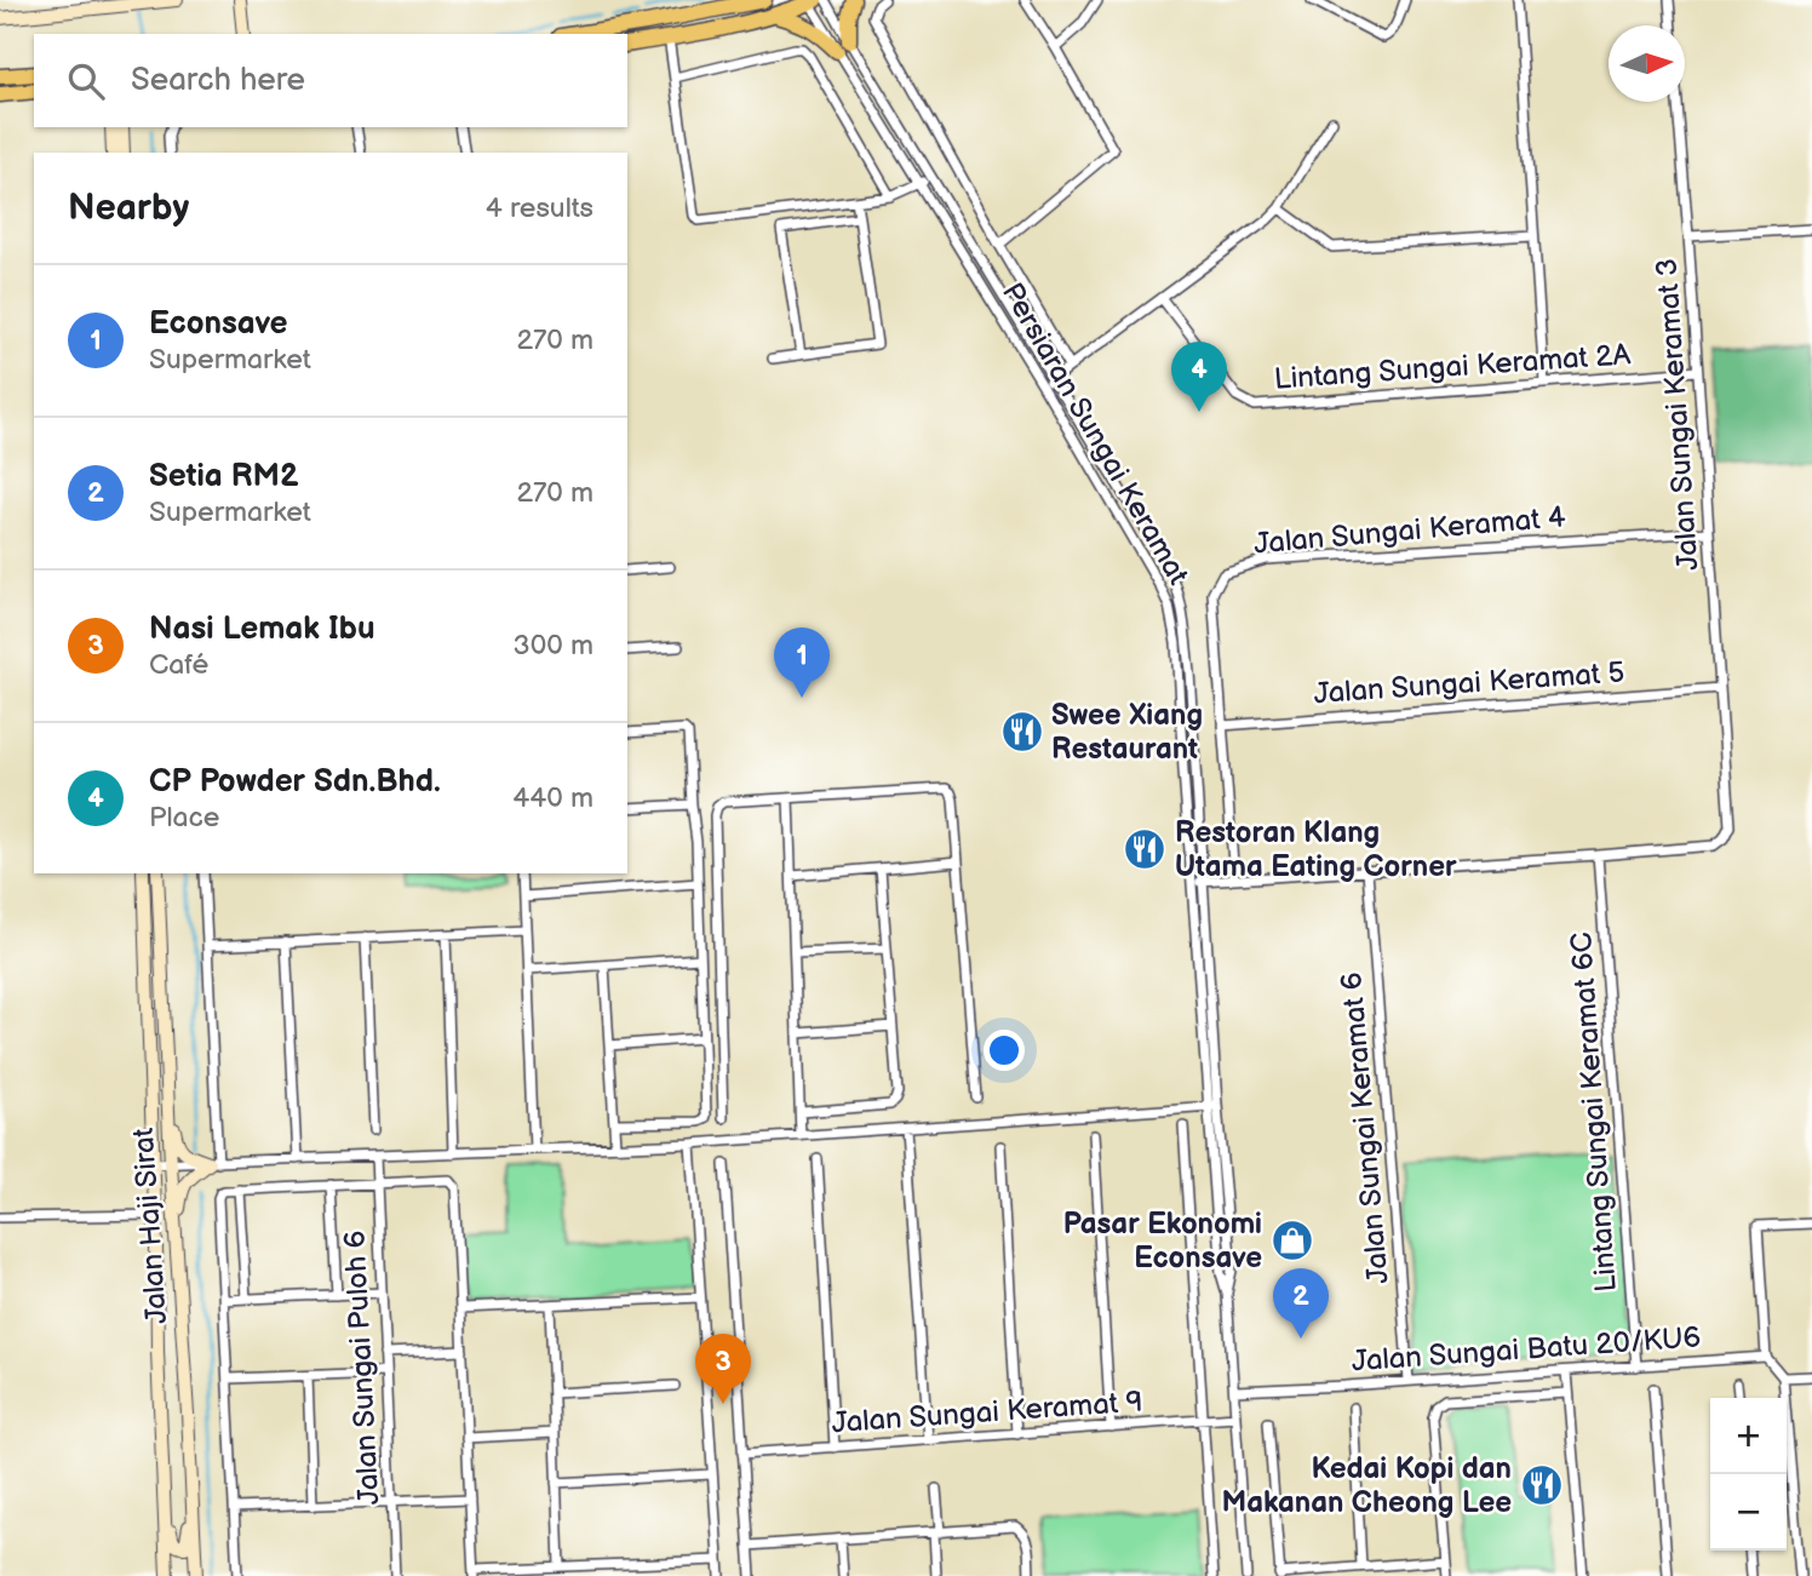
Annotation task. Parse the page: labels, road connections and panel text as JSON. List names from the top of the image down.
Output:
{
  "streets": {
    "main road": ["Jalan Haji Sirat"],
    "street": [
      "Lintang Sungai Keramat 2A",
      "Jalan Sungai Keramat 3",
      "Persiaran Sungai Keramat",
      "Jalan Sungai Keramat 4",
      "Jalan Sungai Keramat 5",
      "Lintang Sungai Keramat 6C",
      "Jalan Sungai Keramat 6",
      "Jalan Sungai Batu 20/KU6",
      "Jalan Sungai Puloh 6",
      "Jalan Sungai Keramat 9"
    ]
  },
  "crossings": [
    ["Lintang Sungai Keramat 2A", "Jalan Sungai Keramat 3"],
    ["Jalan Sungai Keramat 3", "Jalan Sungai Keramat 4"],
    ["Jalan Sungai Keramat 3", "Jalan Sungai Keramat 5"],
    ["Jalan Sungai Keramat 3", "Lintang Sungai Keramat 6C"],
    ["Persiaran Sungai Keramat", "Jalan Sungai Batu 20/KU6"],
    ["Persiaran Sungai Keramat", "Jalan Sungai Keramat 9"],
    ["Jalan Sungai Keramat 4", "Jalan Sungai Keramat 5"],
    ["Lintang Sungai Keramat 6C", "Jalan Sungai Batu 20/KU6"],
    ["Jalan Sungai Keramat 6", "Jalan Sungai Batu 20/KU6"]
  ],
  "places": {
    "restaurant": ["Swee Xiang Restaurant", "Restoran Klang Utama Eating Corner", "Kedai Kopi dan Makanan Cheong Lee"],
    "shop": ["Pasar Ekonomi Econsave"]
  },
  "north": "right",
  "page": {
    "search": "Search here",
    "heading": ["Nearby", "4 results"],
    "list": [
      {
        "mark": "1",
        "name": "Econsave",
        "note": "Supermarket",
        "value": "270 m"
      },
      {
        "mark": "2",
        "name": "Setia RM2",
        "note": "Supermarket",
        "value": "270 m"
      },
      {
        "mark": "3",
        "name": "Nasi Lemak Ibu",
        "note": "Café",
        "value": "300 m"
      },
      {
        "mark": "4",
        "name": "CP Powder Sdn.Bhd.",
        "note": "Place",
        "value": "440 m"
      }
    ],
    "pins": [
      "4",
      "1",
      "2",
      "3"
    ],
    "map_buttons": ["+", "−"]
  }
}
